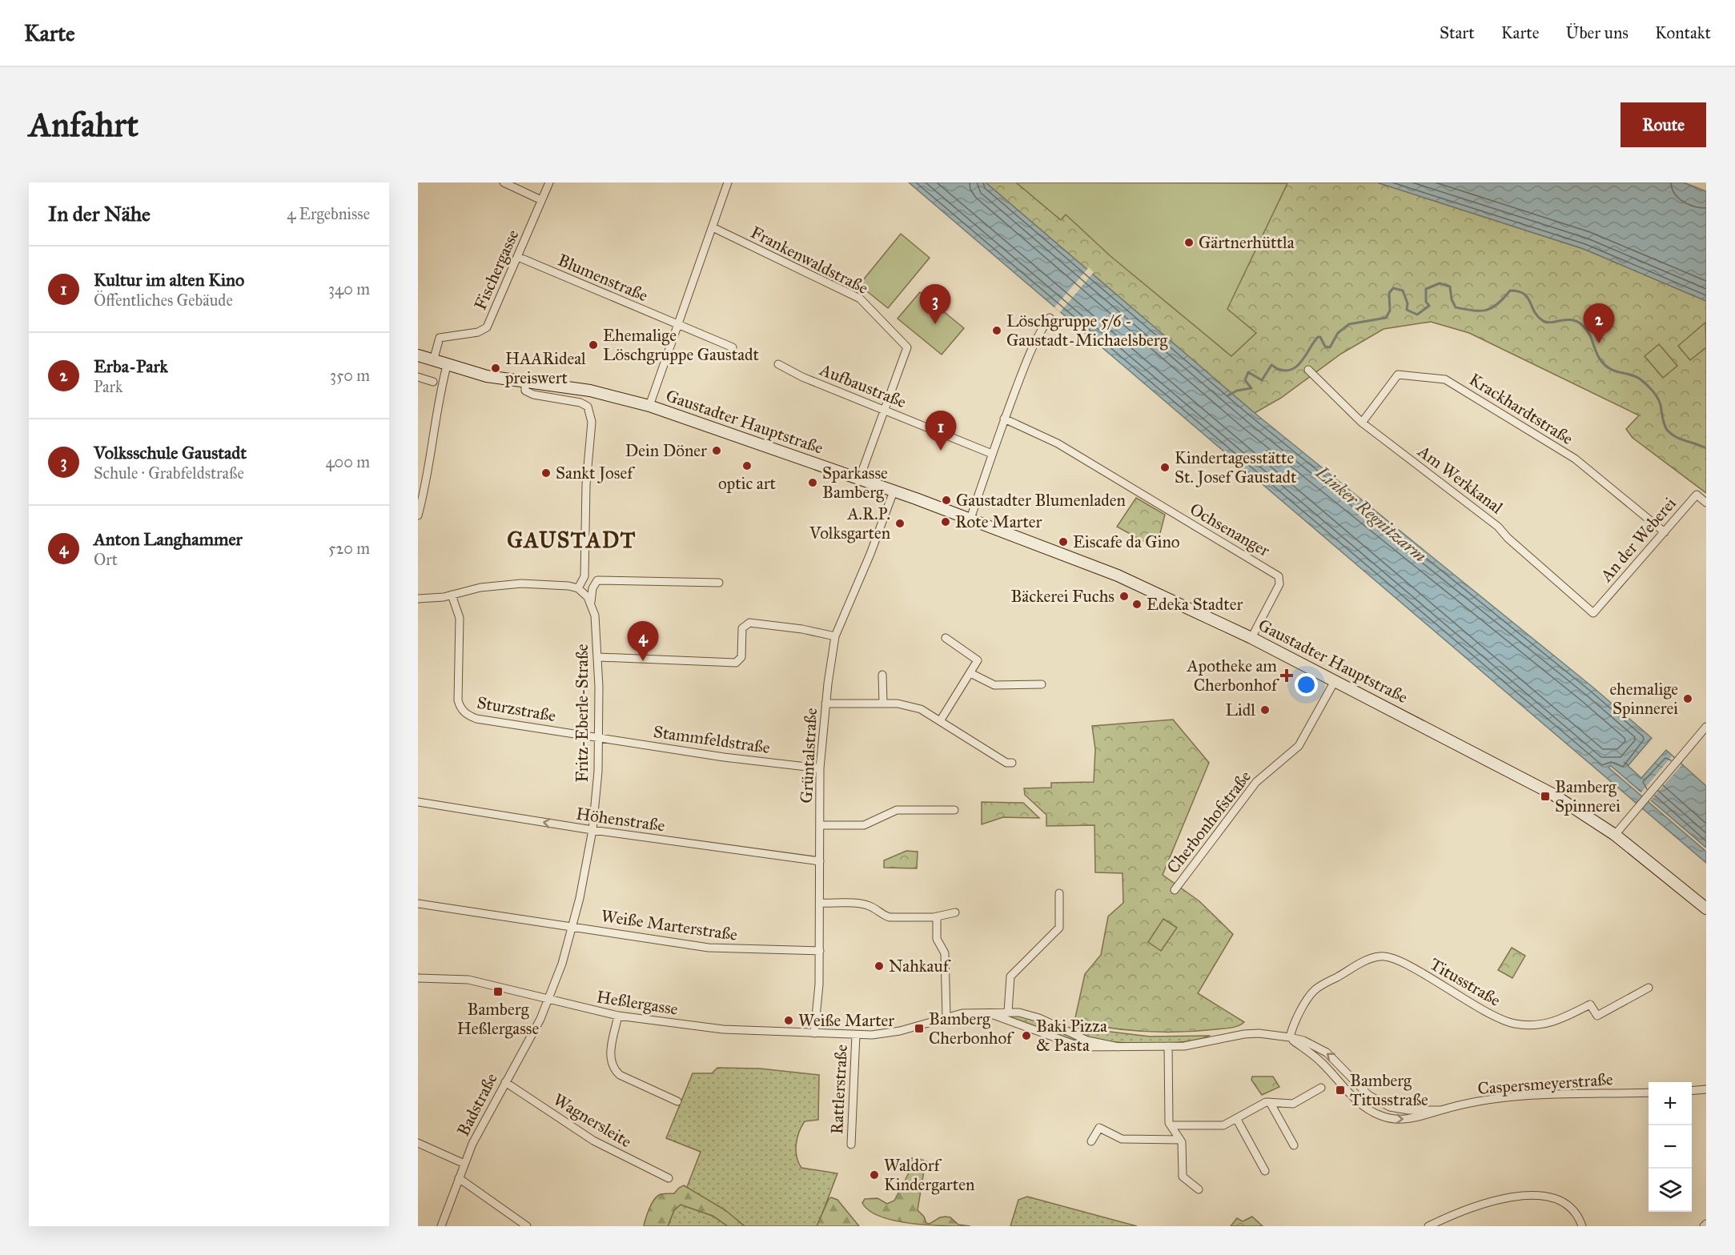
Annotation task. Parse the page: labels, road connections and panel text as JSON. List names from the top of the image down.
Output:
{
  "streets": {
    "street": [
      "Frankenwaldstraße",
      "Fischergasse",
      "Blumenstraße",
      "Aufbaustraße",
      "Krackhardtstraße",
      "Gaustadter Hauptstraße",
      "Am Werkkanal",
      "Ochsenanger",
      "An der Weberei",
      "Sturzstraße",
      "Fritz-Eberle-Straße",
      "Stammfeldstraße",
      "Grüntalstraße",
      "Höhenstraße",
      "Cherbonhofstraße",
      "Weiße Marterstraße",
      "Titusstraße",
      "Heßlergasse",
      "Caspersmeyerstraße",
      "Rattlerstraße",
      "Badstraße",
      "Wagnersleite"
    ]
  },
  "crossings": [
    ["Frankenwaldstraße", "Aufbaustraße"],
    ["Fischergasse", "Blumenstraße"],
    ["Fischergasse", "Gaustadter Hauptstraße"],
    ["Krackhardtstraße", "Am Werkkanal"],
    ["Krackhardtstraße", "An der Weberei"],
    ["Gaustadter Hauptstraße", "Ochsenanger"],
    ["Gaustadter Hauptstraße", "Grüntalstraße"],
    ["Gaustadter Hauptstraße", "Cherbonhofstraße"],
    ["Am Werkkanal", "An der Weberei"],
    ["Sturzstraße", "Fritz-Eberle-Straße"],
    ["Sturzstraße", "Stammfeldstraße"],
    ["Fritz-Eberle-Straße", "Stammfeldstraße"],
    ["Fritz-Eberle-Straße", "Höhenstraße"],
    ["Fritz-Eberle-Straße", "Weiße Marterstraße"],
    ["Fritz-Eberle-Straße", "Heßlergasse"],
    ["Fritz-Eberle-Straße", "Badstraße"],
    ["Stammfeldstraße", "Grüntalstraße"],
    ["Grüntalstraße", "Höhenstraße"],
    ["Grüntalstraße", "Weiße Marterstraße"],
    ["Grüntalstraße", "Heßlergasse"],
    ["Titusstraße", "Caspersmeyerstraße"],
    ["Heßlergasse", "Caspersmeyerstraße"],
    ["Heßlergasse", "Rattlerstraße"],
    ["Heßlergasse", "Badstraße"],
    ["Caspersmeyerstraße", "Rattlerstraße"],
    ["Badstraße", "Wagnersleite"]
  ],
  "one_way": ["Höhenstraße"],
  "districts": ["GAUSTADT"],
  "water": ["Linker Regnitzarm"],
  "places": {
    "other": [
      "Gärtnerhüttla",
      "Löschgruppe 5/6 - Gaustadt-Michaelsberg",
      "Ehemalige Löschgruppe Gaustadt",
      "HAARideal preiswert",
      "Dein Döner",
      "optic art",
      "Kindertagesstätte St. Josef Gaustadt",
      "Sankt Josef",
      "Sparkasse Bamberg",
      "Gaustadter Blumenladen",
      "Rote Marter",
      "A.R.P. Volksgarten",
      "Eiscafe da Gino",
      "Bäckerei Fuchs",
      "Edeka Stadter",
      "ehemalige Spinnerei",
      "Lidl",
      "Nahkauf",
      "Weiße Marter",
      "Baki Pizza & Pasta",
      "Waldorf Kindergarten"
    ],
    "health": ["Apotheke am Cherbonhof"],
    "transit": [
      "Bamberg Spinnerei",
      "Bamberg Heßlergasse",
      "Bamberg Cherbonhof",
      "Bamberg Titusstraße"
    ]
  },
  "page": {
    "header": "Karte",
    "nav": [
      "Start",
      "Karte",
      "Über uns",
      "Kontakt"
    ],
    "buttons": "Route",
    "title": "Anfahrt",
    "heading": ["In der Nähe", "4 Ergebnisse"],
    "list": [
      {
        "mark": "1",
        "name": "Kultur im alten Kino",
        "note": "Öffentliches Gebäude",
        "value": "340 m"
      },
      {
        "mark": "2",
        "name": "Erba-Park",
        "note": "Park",
        "value": "350 m"
      },
      {
        "mark": "3",
        "name": "Volksschule Gaustadt",
        "note": "Schule · Grabfeldstraße",
        "value": "400 m"
      },
      {
        "mark": "4",
        "name": "Anton Langhammer",
        "note": "Ort",
        "value": "520 m"
      }
    ],
    "pins": [
      "3",
      "2",
      "1",
      "4"
    ],
    "map_buttons": ["+", "−"]
  }
}
